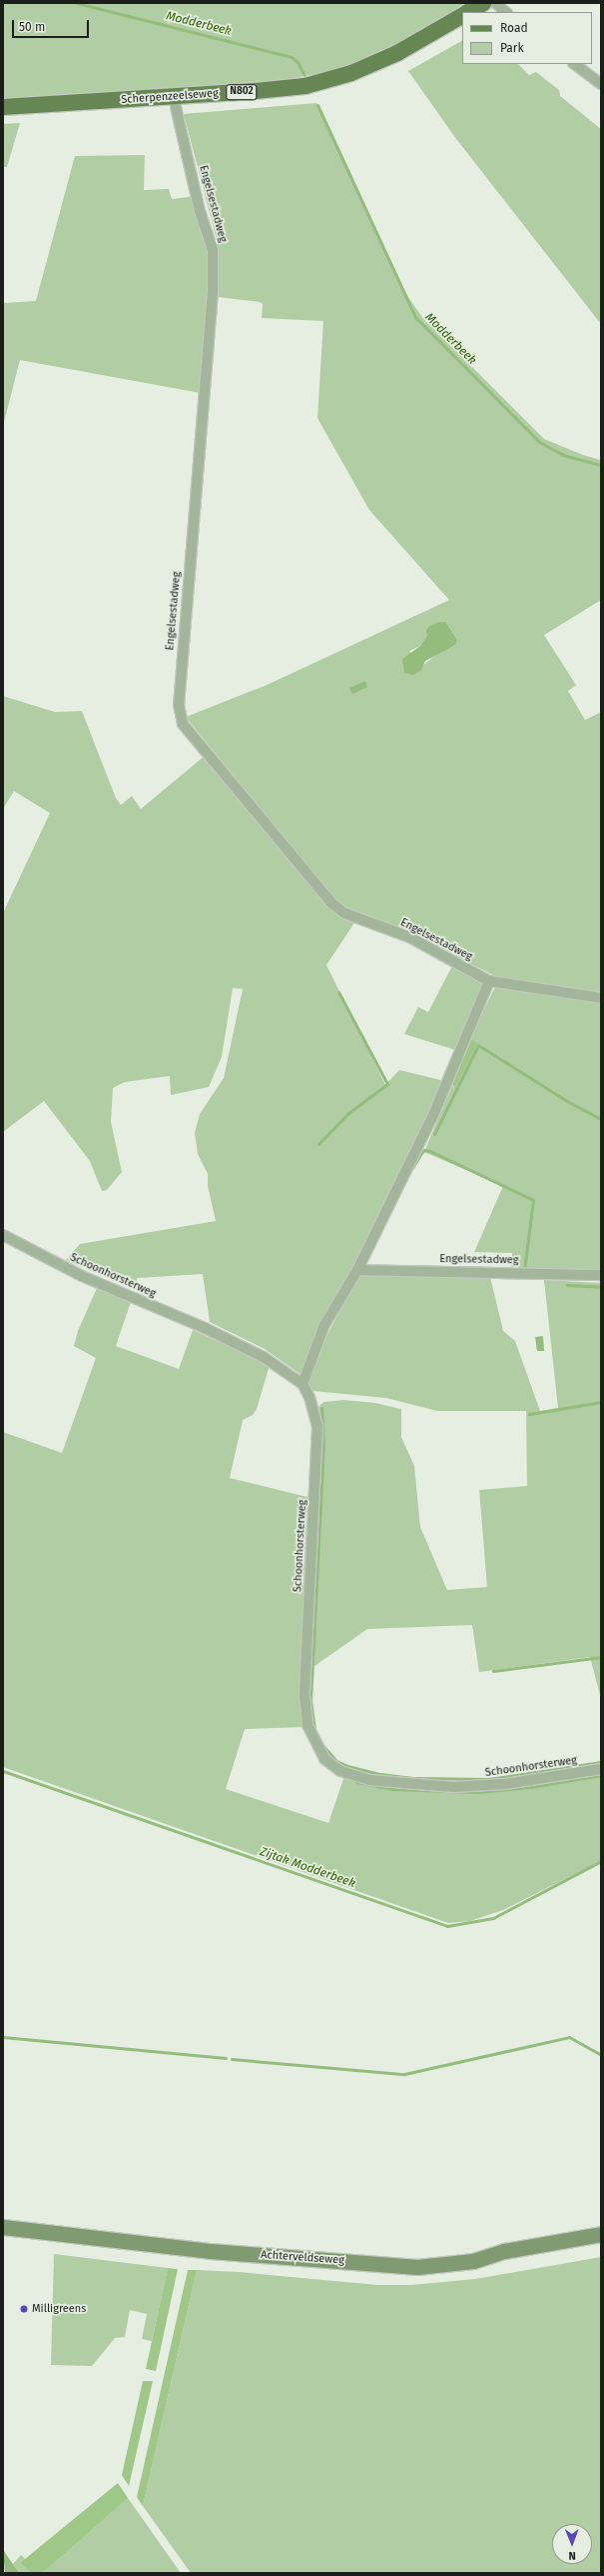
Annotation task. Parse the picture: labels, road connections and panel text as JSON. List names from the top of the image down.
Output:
{
  "streets": {
    "main road": ["N802", "Scherpenzeelseweg"],
    "street": ["Engelsestadweg", "Schoonhorsterweg", "Achterveldseweg"]
  },
  "crossings": [
    ["Scherpenzeelseweg", "Engelsestadweg"]
  ],
  "water": ["Modderbeek", "Zijtak Modderbeek"],
  "places": ["Milligreens"],
  "legend": ["Road", "Park"],
  "scale_bar": "50 m",
  "north": "bottom"
}
